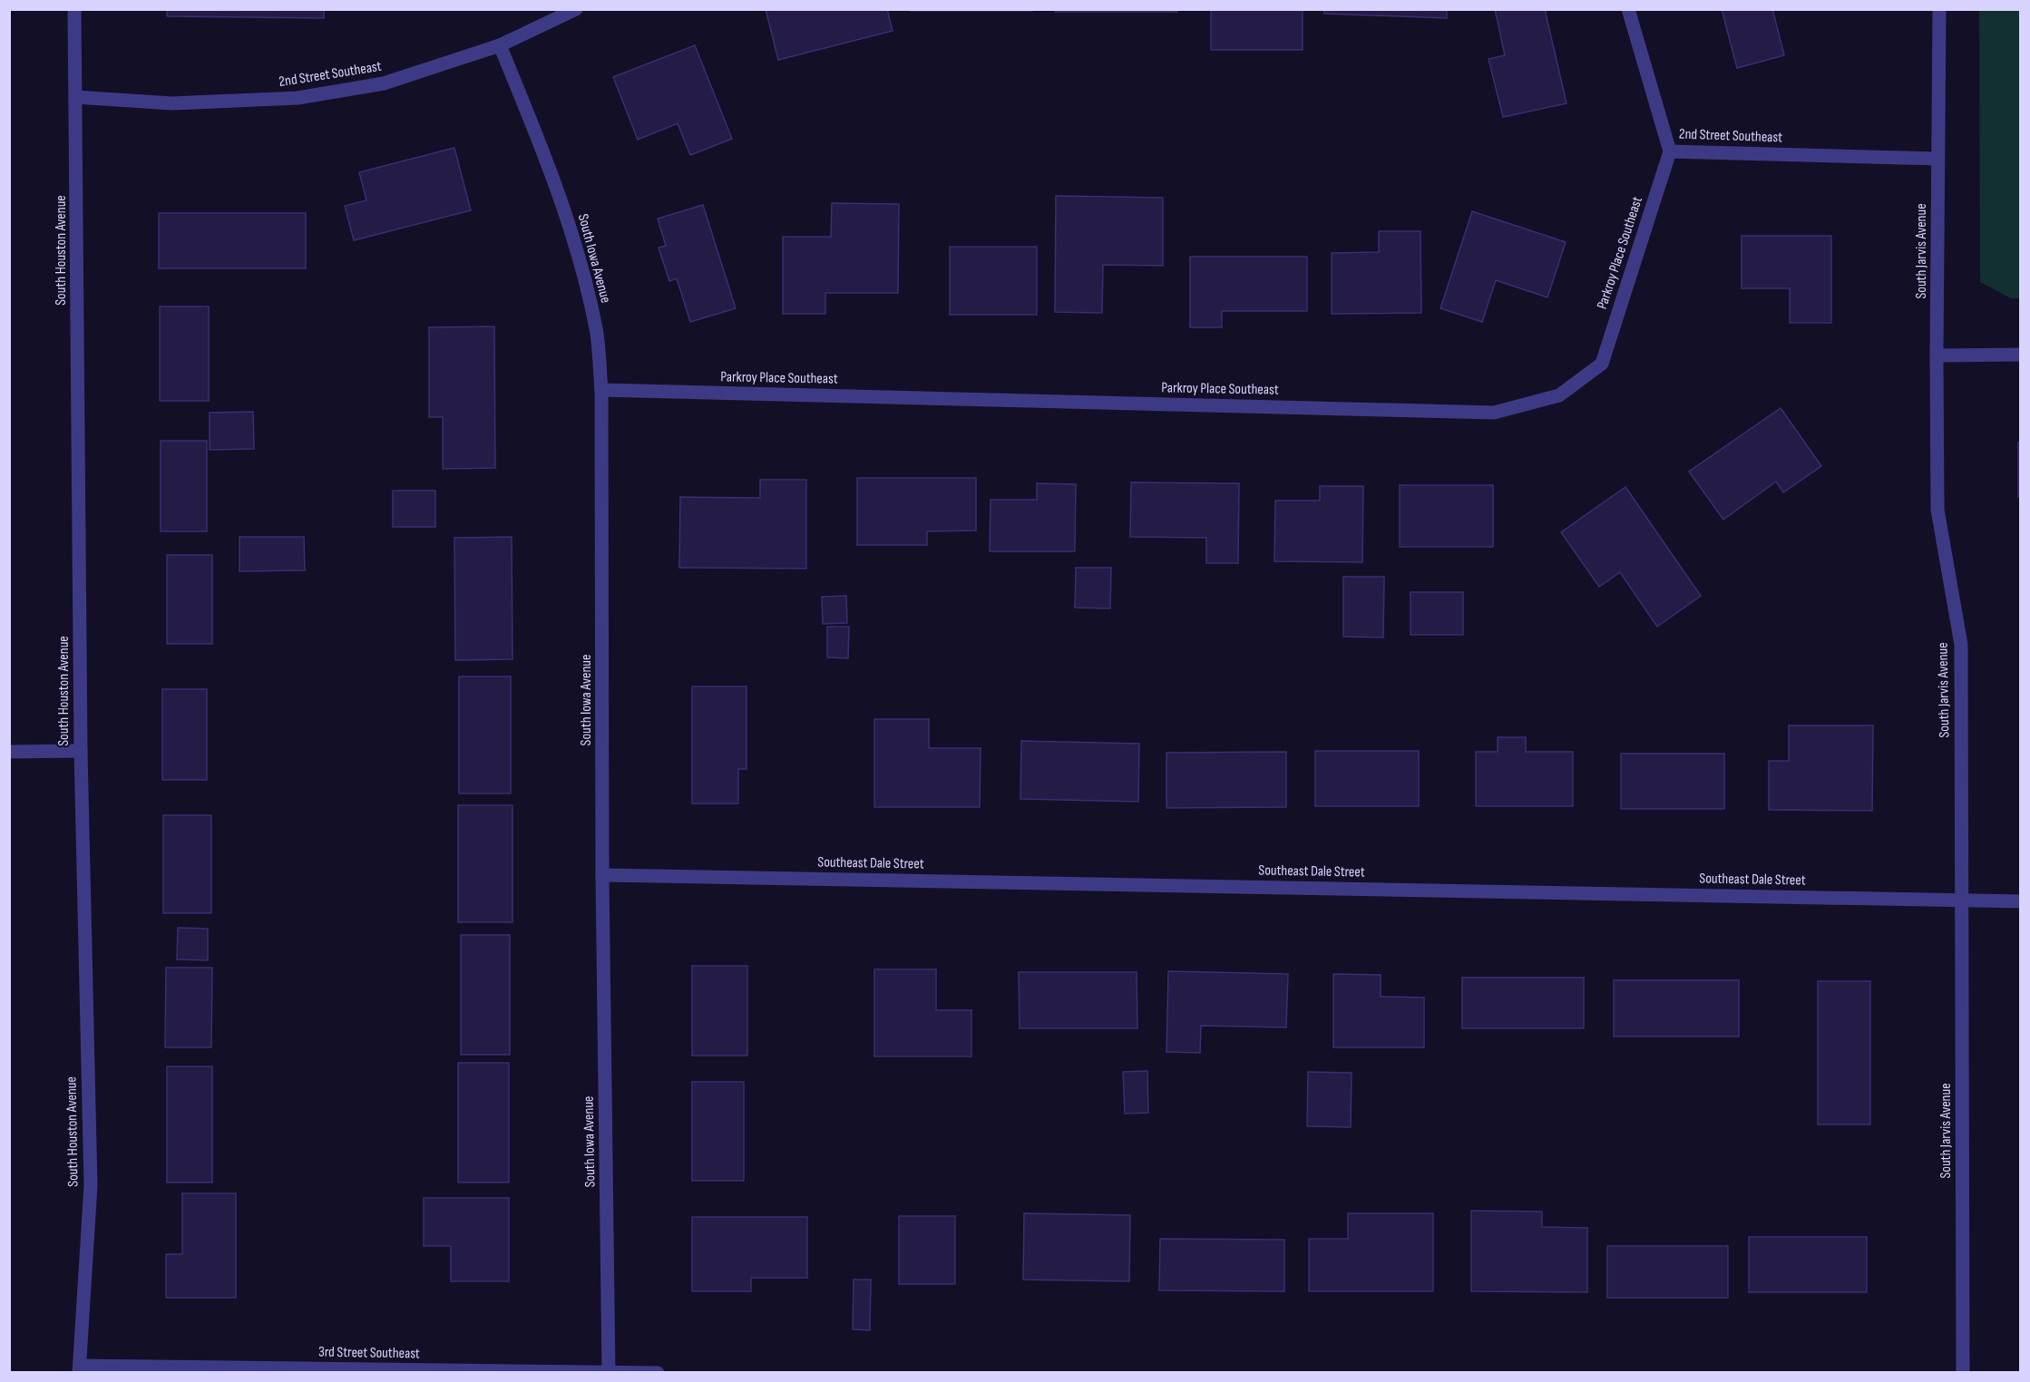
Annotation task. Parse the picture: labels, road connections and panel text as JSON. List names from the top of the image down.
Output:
{
  "streets": {
    "street": [
      "2nd Street Southeast",
      "South Houston Avenue",
      "South Jarvis Avenue",
      "Parkroy Place Southeast",
      "South Iowa Avenue",
      "Southeast Dale Street",
      "3rd Street Southeast"
    ]
  },
  "crossings": [
    ["2nd Street Southeast", "South Houston Avenue"],
    ["2nd Street Southeast", "South Jarvis Avenue"],
    ["2nd Street Southeast", "Parkroy Place Southeast"],
    ["2nd Street Southeast", "South Iowa Avenue"],
    ["South Houston Avenue", "3rd Street Southeast"],
    ["South Jarvis Avenue", "Southeast Dale Street"],
    ["Parkroy Place Southeast", "South Iowa Avenue"],
    ["South Iowa Avenue", "Southeast Dale Street"],
    ["South Iowa Avenue", "3rd Street Southeast"]
  ]
}
